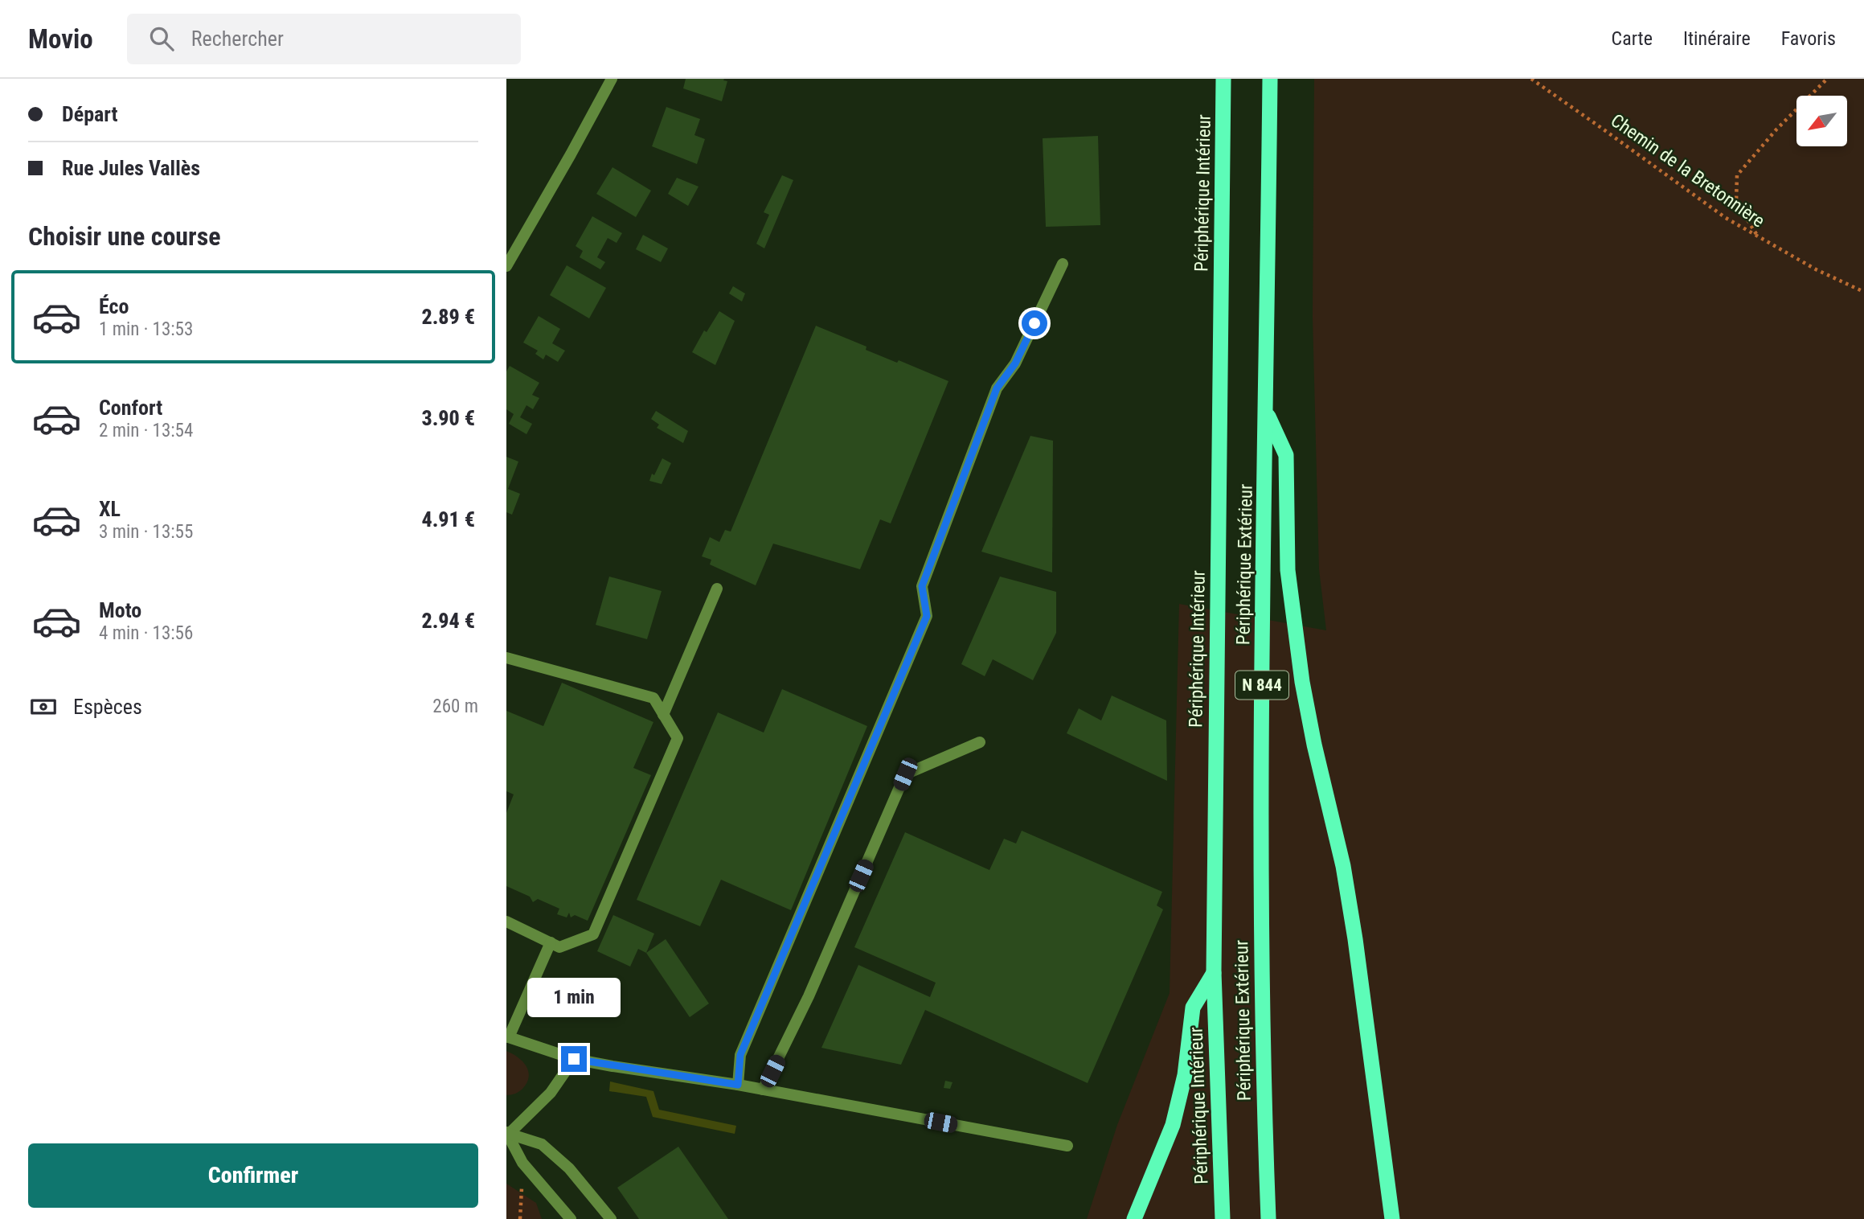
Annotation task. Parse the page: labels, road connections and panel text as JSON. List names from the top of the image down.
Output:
{
  "streets": {
    "highway": ["Périphérique Intérieur", "Périphérique Extérieur", "N 844"],
    "path": ["Chemin de la Bretonnière"]
  },
  "north": "bottom left",
  "page": {
    "header": "Movio",
    "search": "Rechercher",
    "nav": ["Carte", "Itinéraire", "Favoris"],
    "banner": ["Départ", "Rue Jules Vallès"],
    "heading": "Choisir une course",
    "list": [
      {
        "name": "Éco",
        "note": "1 min · 13:53",
        "value": "2.89 €"
      },
      {
        "name": "Confort",
        "note": "2 min · 13:54",
        "value": "3.90 €"
      },
      {
        "name": "XL",
        "note": "3 min · 13:55",
        "value": "4.91 €"
      },
      {
        "name": "Moto",
        "note": "4 min · 13:56",
        "value": "2.94 €"
      }
    ],
    "pay": ["Espèces", "260 m"],
    "bubble": "1 min",
    "buttons": "Confirmer"
  }
}
